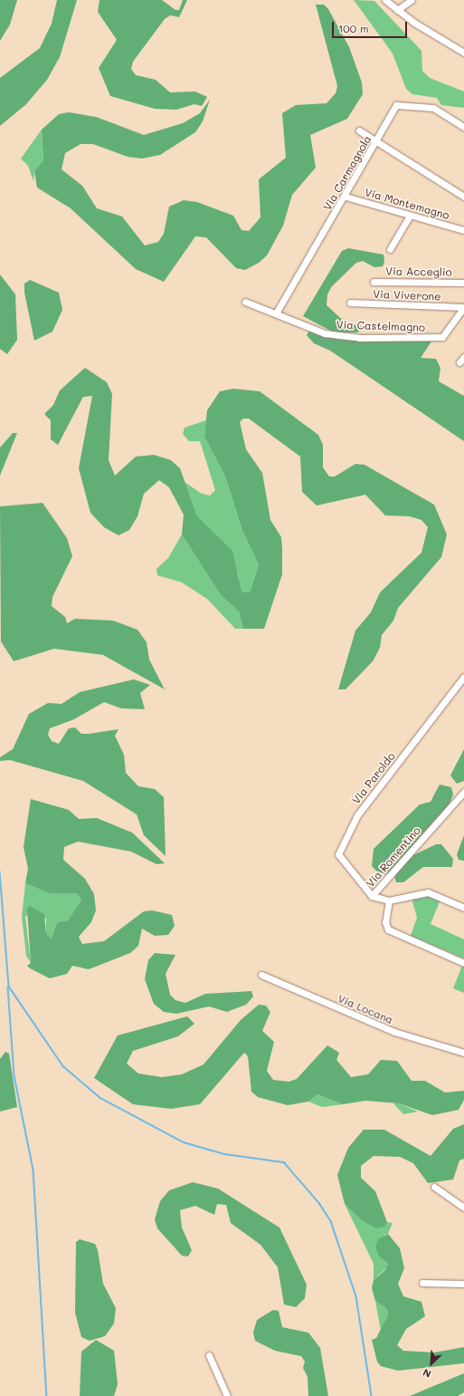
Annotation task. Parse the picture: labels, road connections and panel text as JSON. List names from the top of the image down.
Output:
{
  "streets": {
    "street": [
      "Via Carmagnola",
      "Via Montemagno",
      "Via Acceglio",
      "Via Viverone",
      "Via Castelmagno",
      "Via Paroldo",
      "Via Romentino",
      "Via Locana"
    ]
  },
  "crossings": [
    ["Via Carmagnola", "Via Montemagno"],
    ["Via Carmagnola", "Via Castelmagno"],
    ["Via Viverone", "Via Castelmagno"],
    ["Via Paroldo", "Via Romentino"]
  ],
  "scale_bar": "100 m",
  "north": "bottom left"
}
